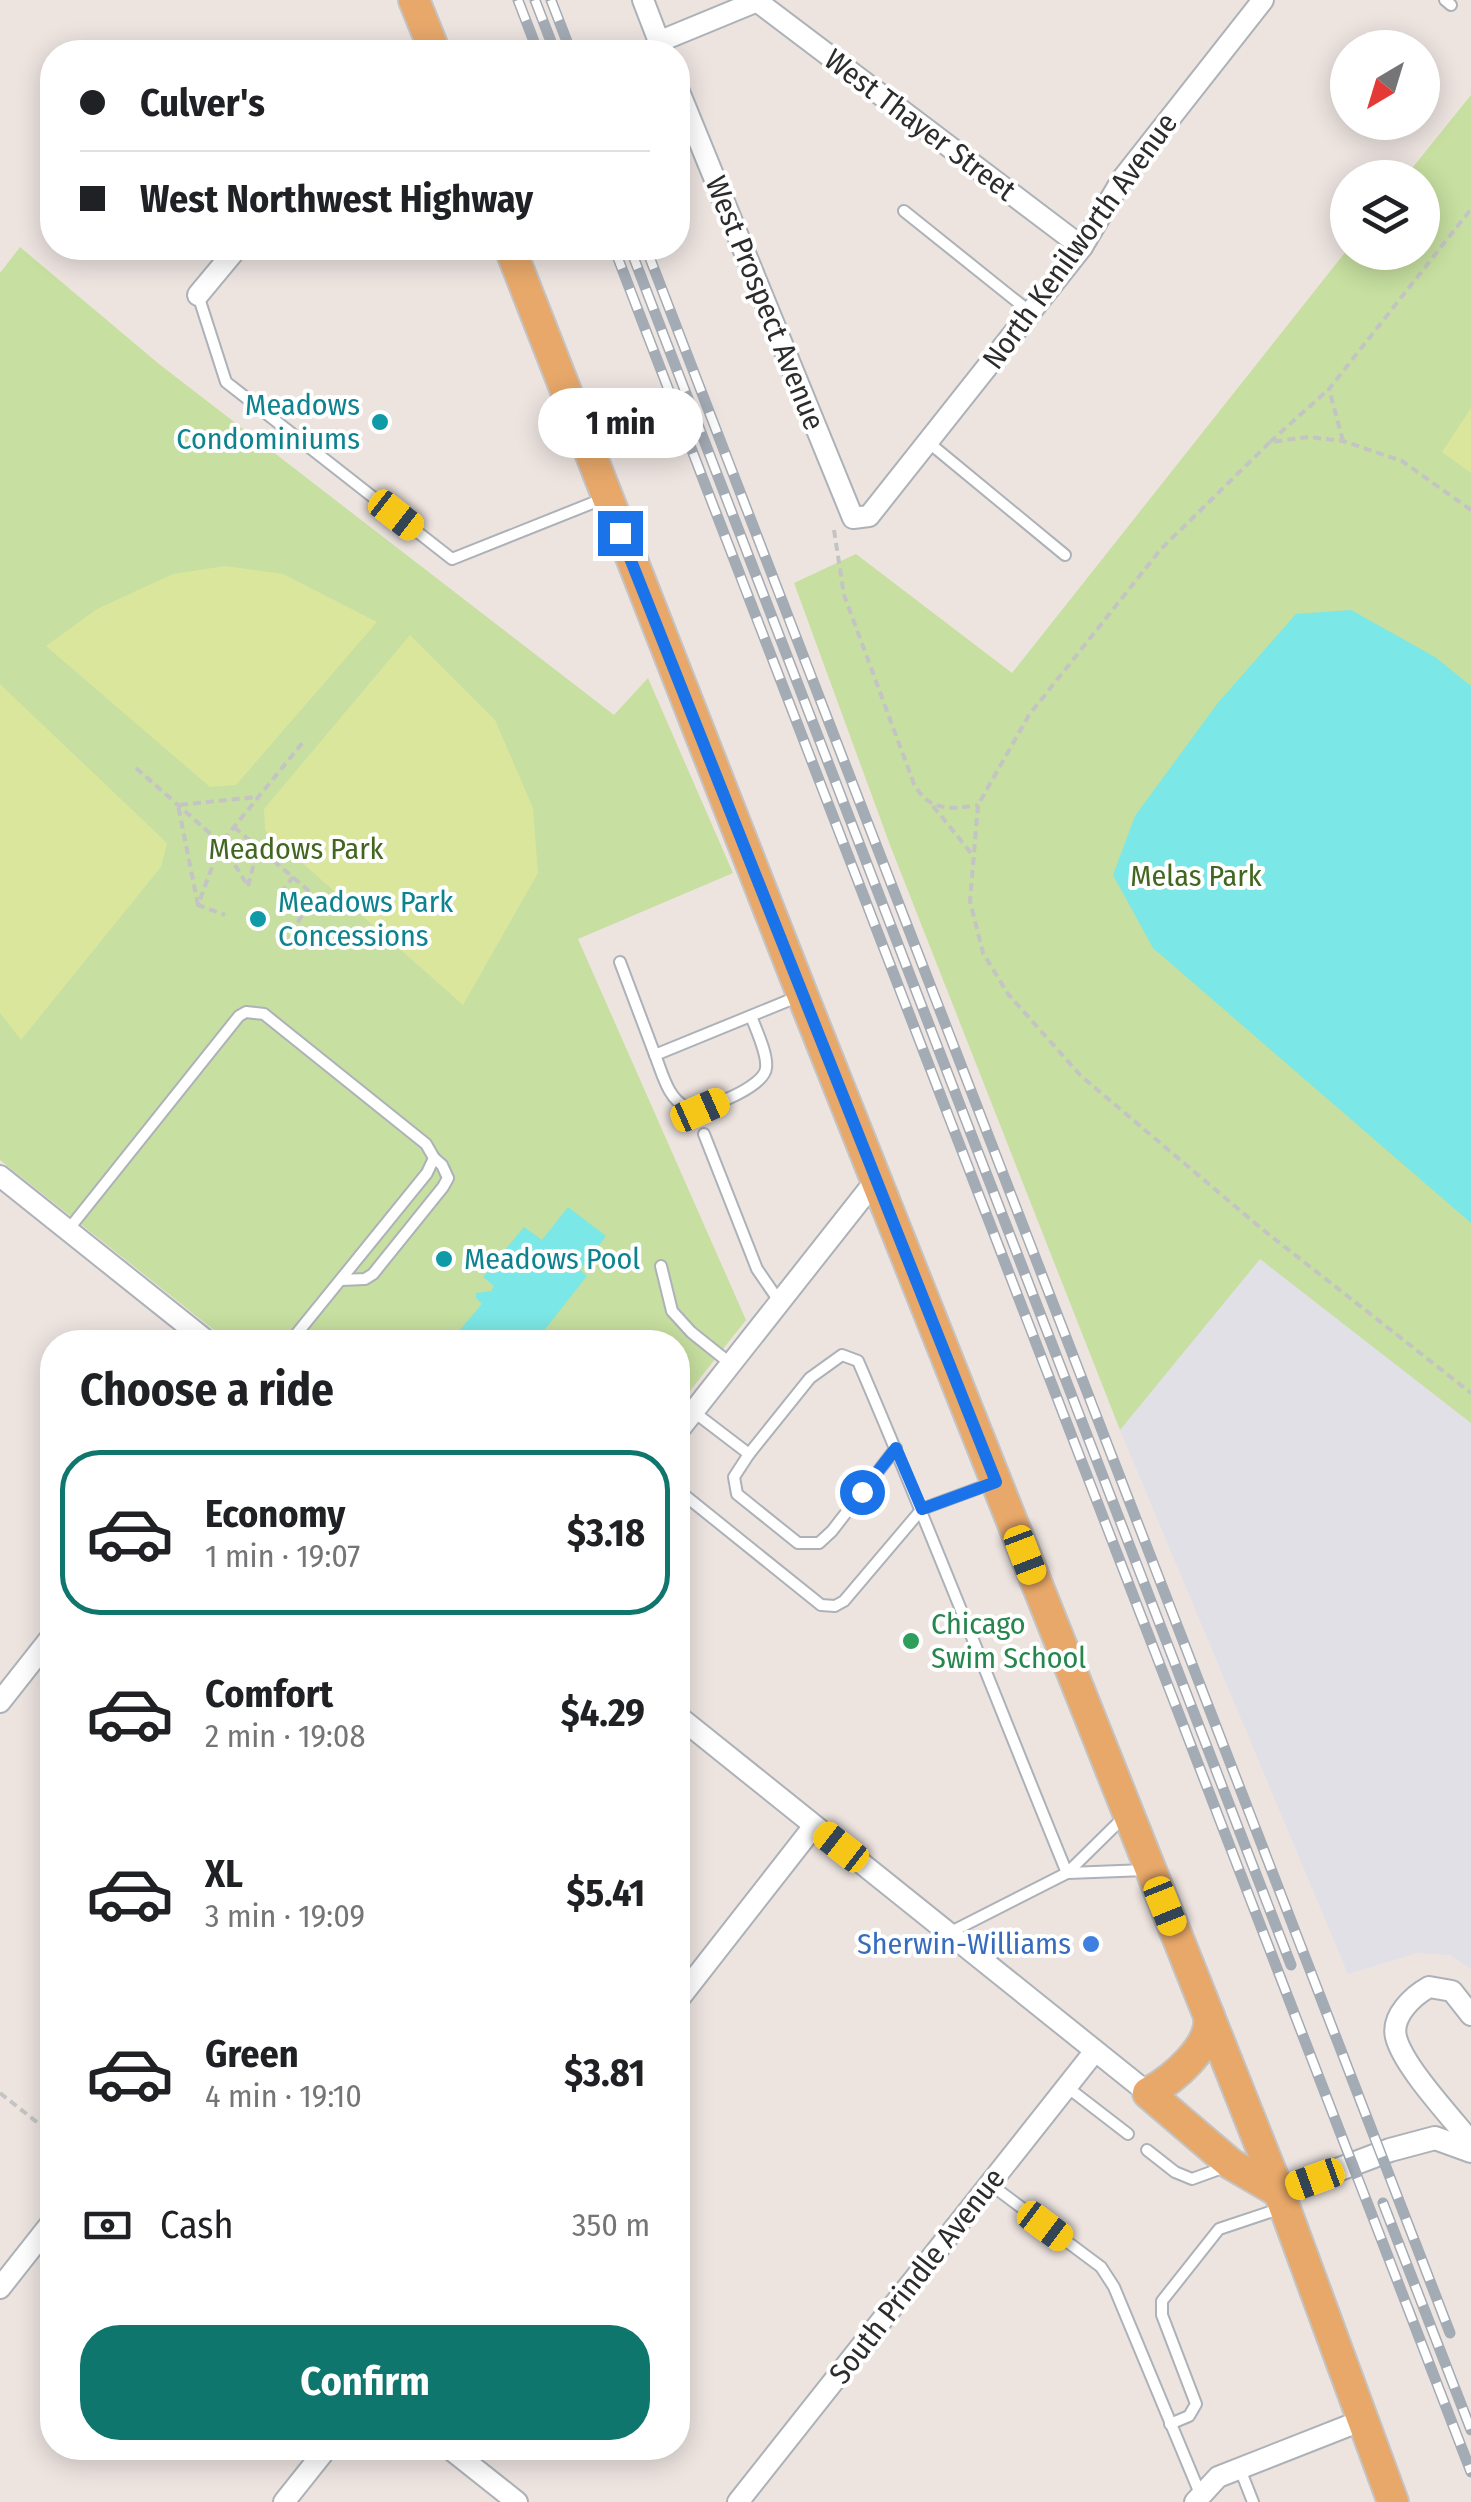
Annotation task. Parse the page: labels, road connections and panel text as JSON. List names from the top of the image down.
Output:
{
  "streets": {
    "street": [
      "West Thayer Street",
      "North Kenilworth Avenue",
      "West Prospect Avenue",
      "South Prindle Avenue"
    ]
  },
  "crossings": [
    ["West Thayer Street", "North Kenilworth Avenue"],
    ["North Kenilworth Avenue", "West Prospect Avenue"]
  ],
  "parks": ["Meadows Park", "Melas Park"],
  "places": [
    "Meadows Condominiums",
    "Meadows Park Concessions",
    "Meadows Pool",
    "Chicago Swim School",
    "Sherwin-Williams"
  ],
  "north": "bottom left",
  "page": {
    "banner": ["Culver's", "West Northwest Highway"],
    "bubble": "1 min",
    "heading": "Choose a ride",
    "list": [
      {
        "name": "Economy",
        "note": "1 min · 19:07",
        "value": "$3.18"
      },
      {
        "name": "Comfort",
        "note": "2 min · 19:08",
        "value": "$4.29"
      },
      {
        "name": "XL",
        "note": "3 min · 19:09",
        "value": "$5.41"
      },
      {
        "name": "Green",
        "note": "4 min · 19:10",
        "value": "$3.81"
      }
    ],
    "pay": ["Cash", "350 m"],
    "buttons": "Confirm"
  }
}
